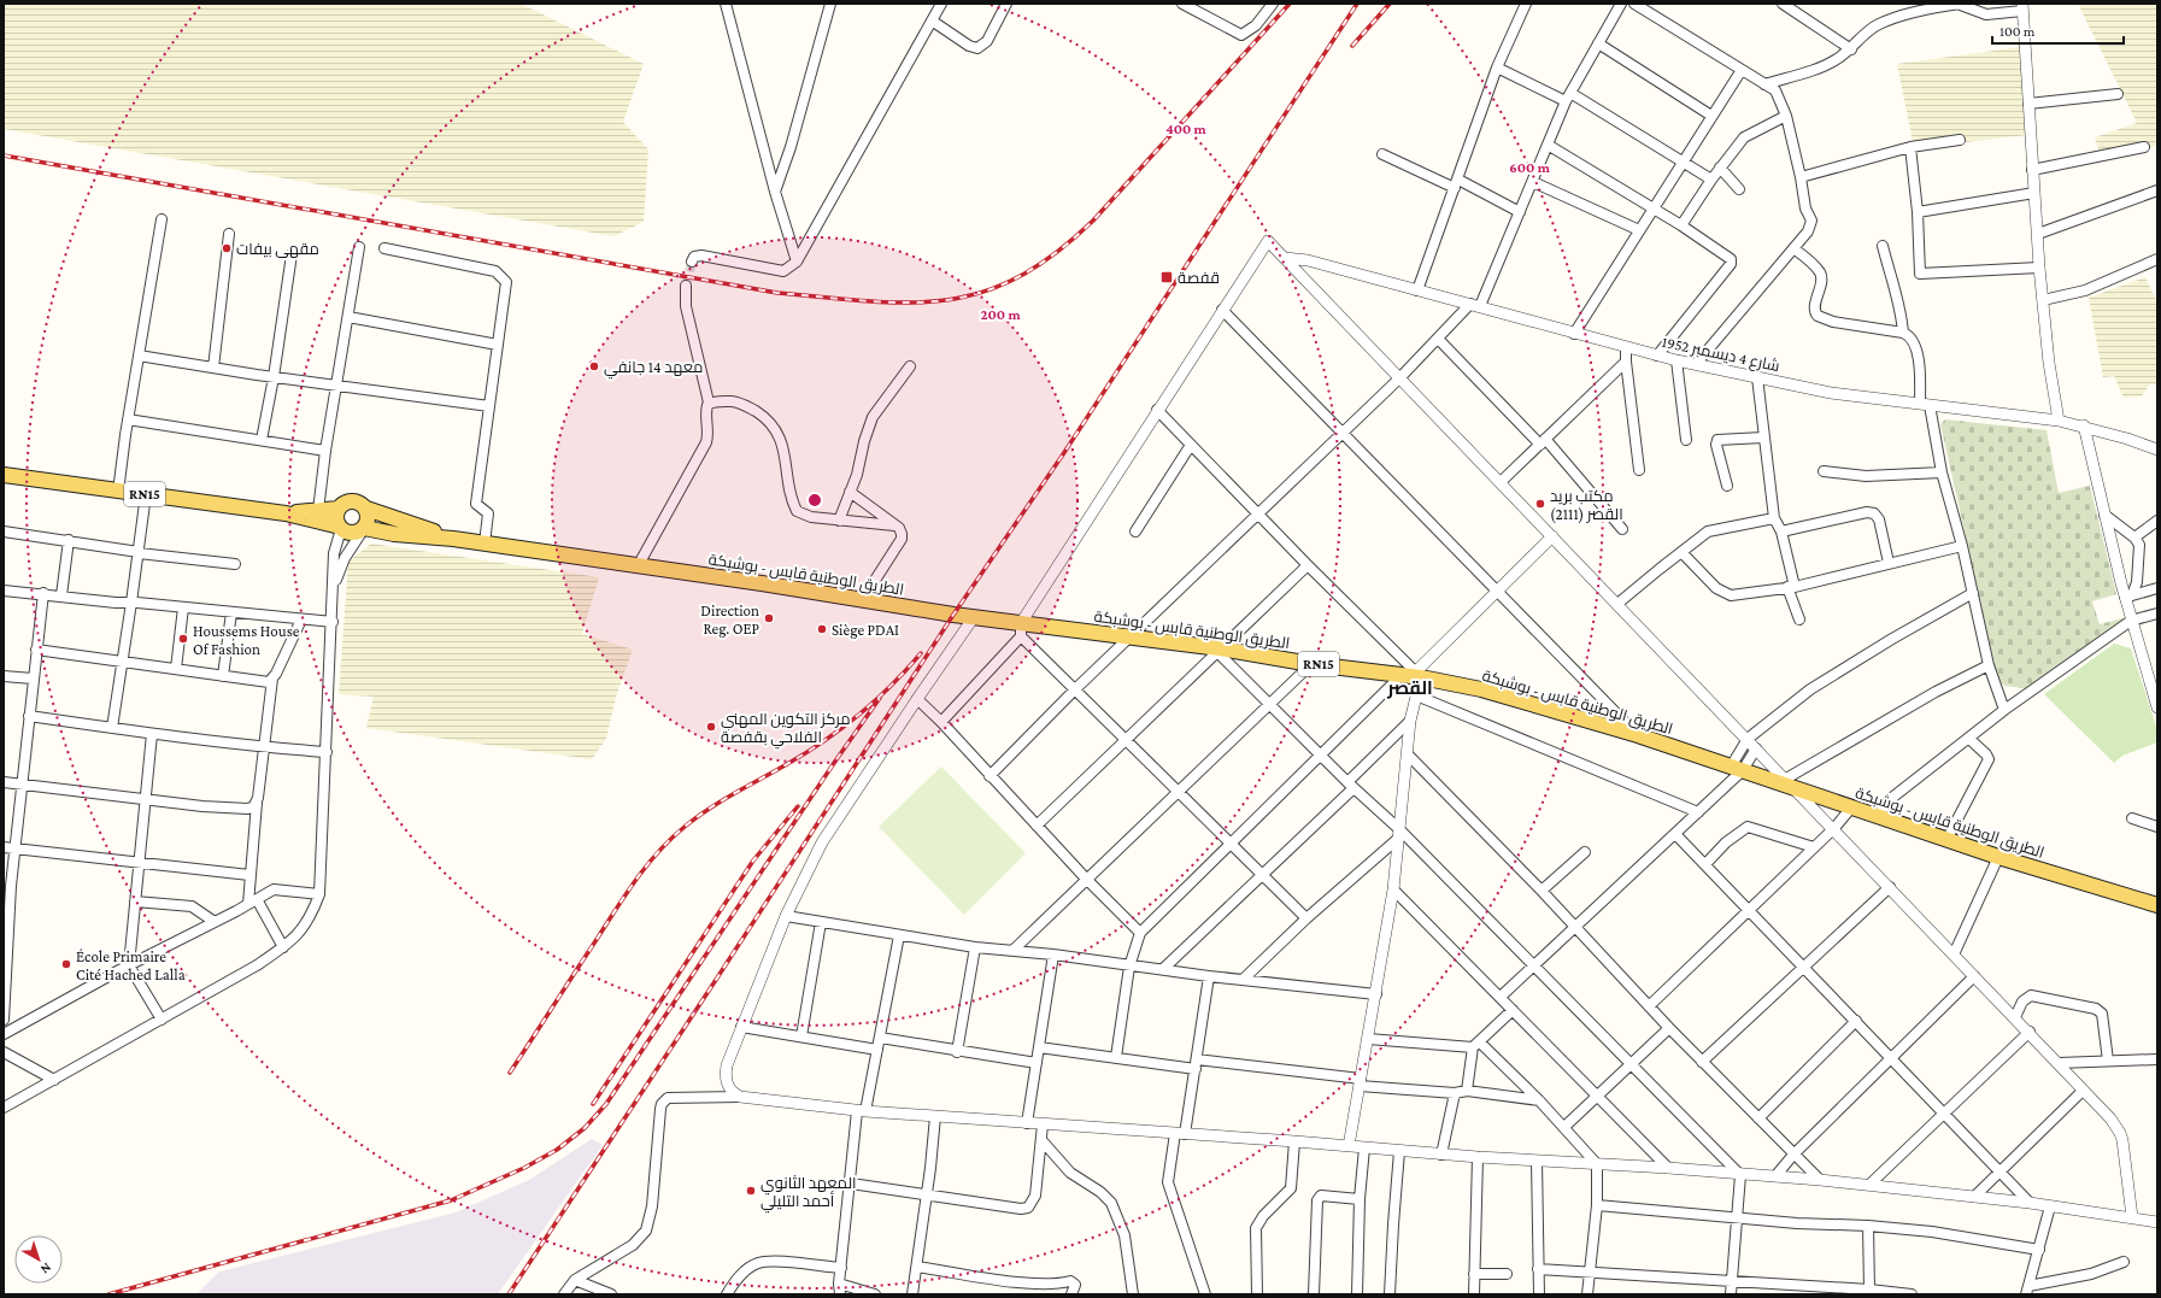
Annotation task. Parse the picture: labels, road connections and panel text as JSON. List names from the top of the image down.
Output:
{
  "streets": {
    "main road": ["RN15", "الطريق الوطنية قابس - بوشبكة"],
    "street": ["شارع 4 ديسمبر 1952"]
  },
  "crossings": [
    ["RN15", "الطريق الوطنية قابس - بوشبكة"]
  ],
  "districts": ["القصر"],
  "places": {
    "other": [
      "مقهى بيفات",
      "معهد 14 جانفي",
      "مكتب بريد القصر (2111)",
      "Direction Reg. OEP",
      "Siège PDAI",
      "Houssems House Of Fashion",
      "مركز التكوين المهني الفلاحي بقفصة",
      "École Primaire Cité Hached Lalla",
      "المعهد الثانوي أحمد التليلي"
    ],
    "transit": ["قفصة"]
  },
  "scale_bar": "100 m",
  "north": "bottom right",
  "rings": ["400 m", "600 m", "200 m"]
}
